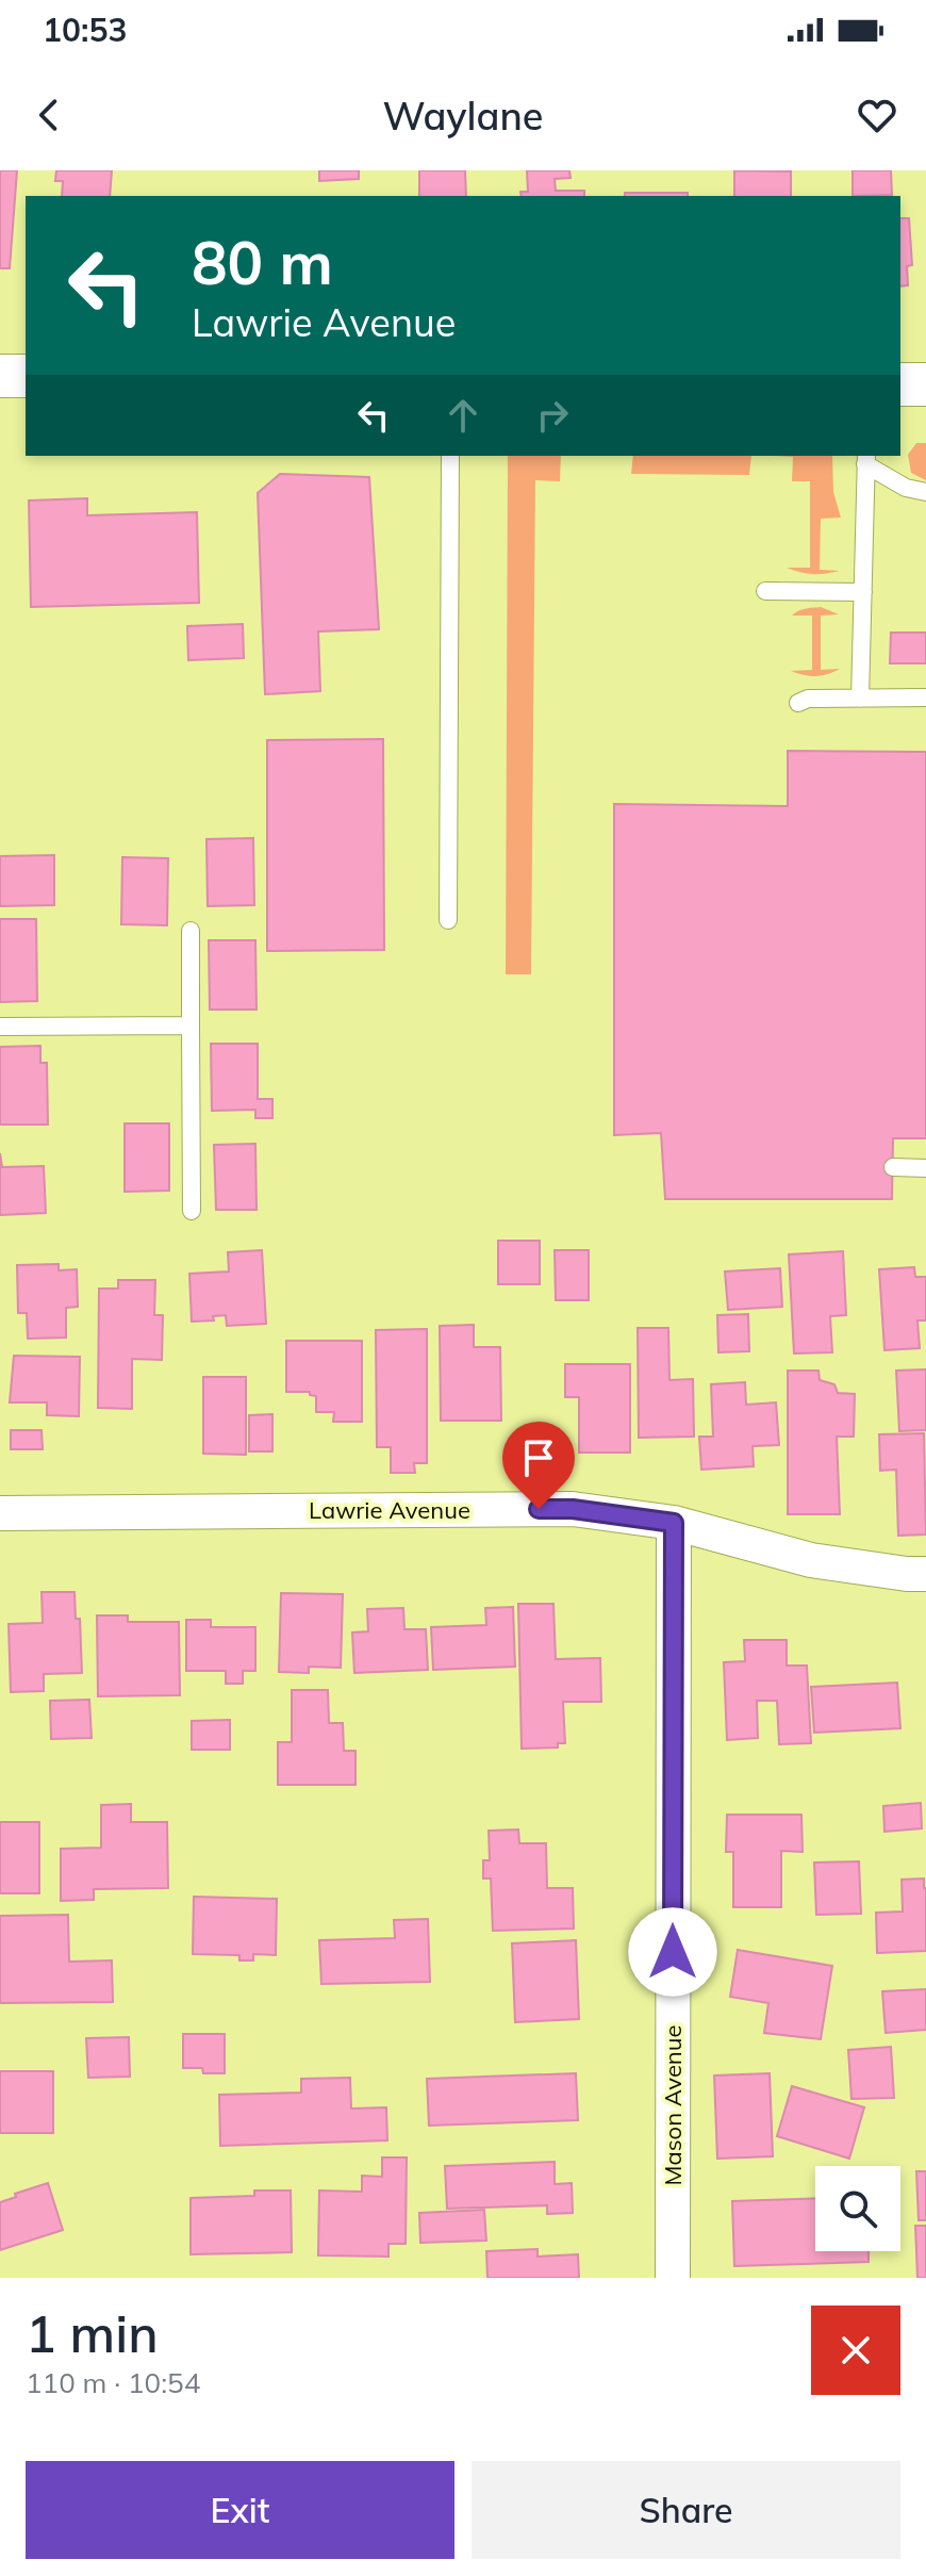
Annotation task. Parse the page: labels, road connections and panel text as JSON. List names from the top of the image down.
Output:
{
  "streets": {
    "street": ["Lawrie Avenue", "Mason Avenue"]
  },
  "crossings": [
    ["Lawrie Avenue", "Mason Avenue"]
  ],
  "page": {
    "status": "10:53",
    "header": "Waylane",
    "turn": ["80 m", "Lawrie Avenue"],
    "heading": ["1 min", "110 m · 10:54"],
    "buttons": ["Exit", "Share"]
  }
}
